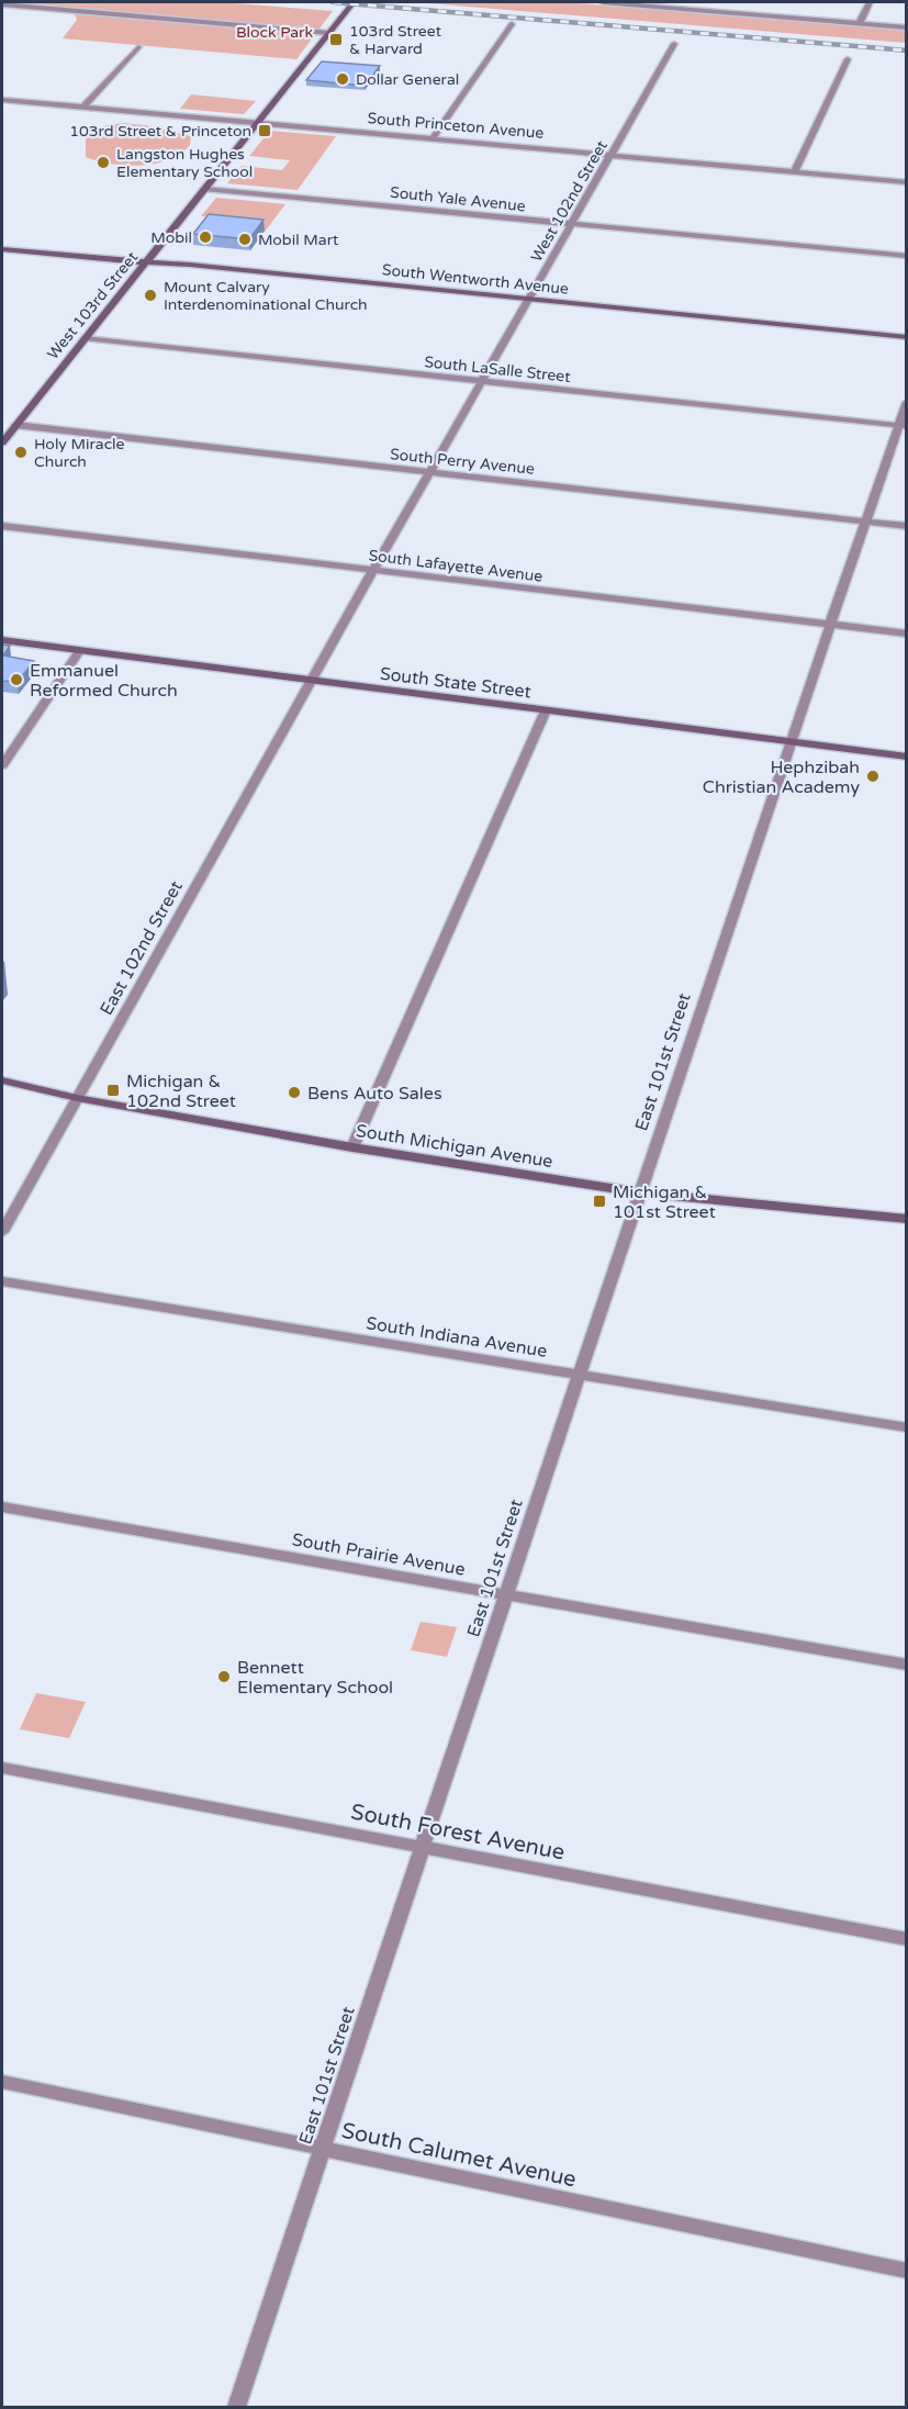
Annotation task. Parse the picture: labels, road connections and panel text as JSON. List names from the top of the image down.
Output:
{
  "streets": {
    "main road": [
      "South Wentworth Avenue",
      "West 103rd Street",
      "South State Street",
      "South Michigan Avenue"
    ],
    "street": [
      "South Princeton Avenue",
      "South Yale Avenue",
      "West 102nd Street",
      "South LaSalle Street",
      "South Perry Avenue",
      "South Lafayette Avenue",
      "East 102nd Street",
      "East 101st Street",
      "South Indiana Avenue",
      "South Prairie Avenue",
      "South Forest Avenue",
      "South Calumet Avenue"
    ]
  },
  "crossings": [
    ["South Princeton Avenue", "West 102nd Street"],
    ["South Princeton Avenue", "West 103rd Street"],
    ["South Yale Avenue", "West 102nd Street"],
    ["South Yale Avenue", "West 103rd Street"],
    ["West 102nd Street", "South Wentworth Avenue"],
    ["West 102nd Street", "South LaSalle Street"],
    ["West 102nd Street", "South Perry Avenue"],
    ["West 102nd Street", "South Lafayette Avenue"],
    ["West 102nd Street", "South State Street"],
    ["West 102nd Street", "East 102nd Street"],
    ["South Wentworth Avenue", "West 103rd Street"],
    ["West 103rd Street", "South LaSalle Street"],
    ["West 103rd Street", "South Perry Avenue"],
    ["South LaSalle Street", "East 101st Street"],
    ["South Perry Avenue", "East 101st Street"],
    ["South Lafayette Avenue", "East 101st Street"],
    ["South State Street", "East 102nd Street"],
    ["South State Street", "East 101st Street"],
    ["East 102nd Street", "South Michigan Avenue"],
    ["East 101st Street", "South Michigan Avenue"],
    ["East 101st Street", "South Indiana Avenue"],
    ["East 101st Street", "South Prairie Avenue"],
    ["East 101st Street", "South Forest Avenue"],
    ["East 101st Street", "South Calumet Avenue"]
  ],
  "parks": ["Block Park"],
  "places": {
    "transit": [
      "103rd Street & Harvard",
      "103rd Street & Princeton",
      "Michigan & 102nd Street",
      "Michigan & 101st Street"
    ],
    "other": [
      "Dollar General",
      "Langston Hughes Elementary School",
      "Mobil",
      "Mobil Mart",
      "Mount Calvary Interdenominational Church",
      "Holy Miracle Church",
      "Emmanuel Reformed Church",
      "Hephzibah Christian Academy",
      "Bens Auto Sales",
      "Bennett Elementary School"
    ]
  }
}
